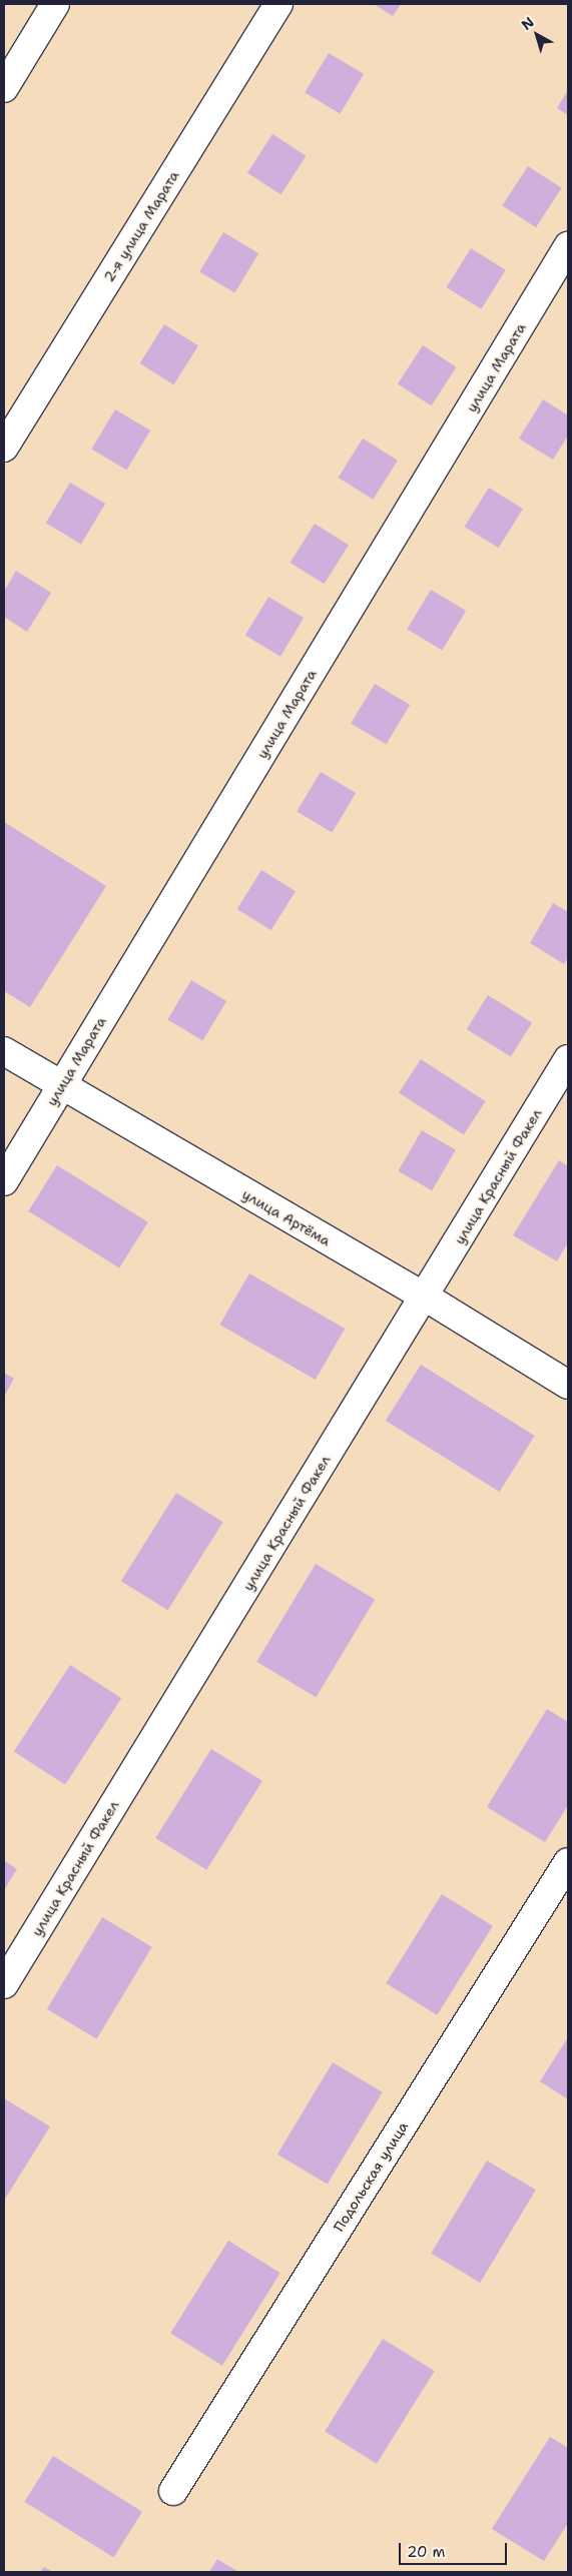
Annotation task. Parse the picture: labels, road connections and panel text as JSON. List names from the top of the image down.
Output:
{
  "streets": {
    "street": [
      "2-я улица Марата",
      "улица Марата",
      "улица Красный Факел",
      "улица Артёма",
      "Подольская улица"
    ]
  },
  "crossings": [
    ["улица Марата", "улица Артёма"],
    ["улица Красный Факел", "улица Артёма"]
  ],
  "scale_bar": "20 m",
  "north": "top left"
}
